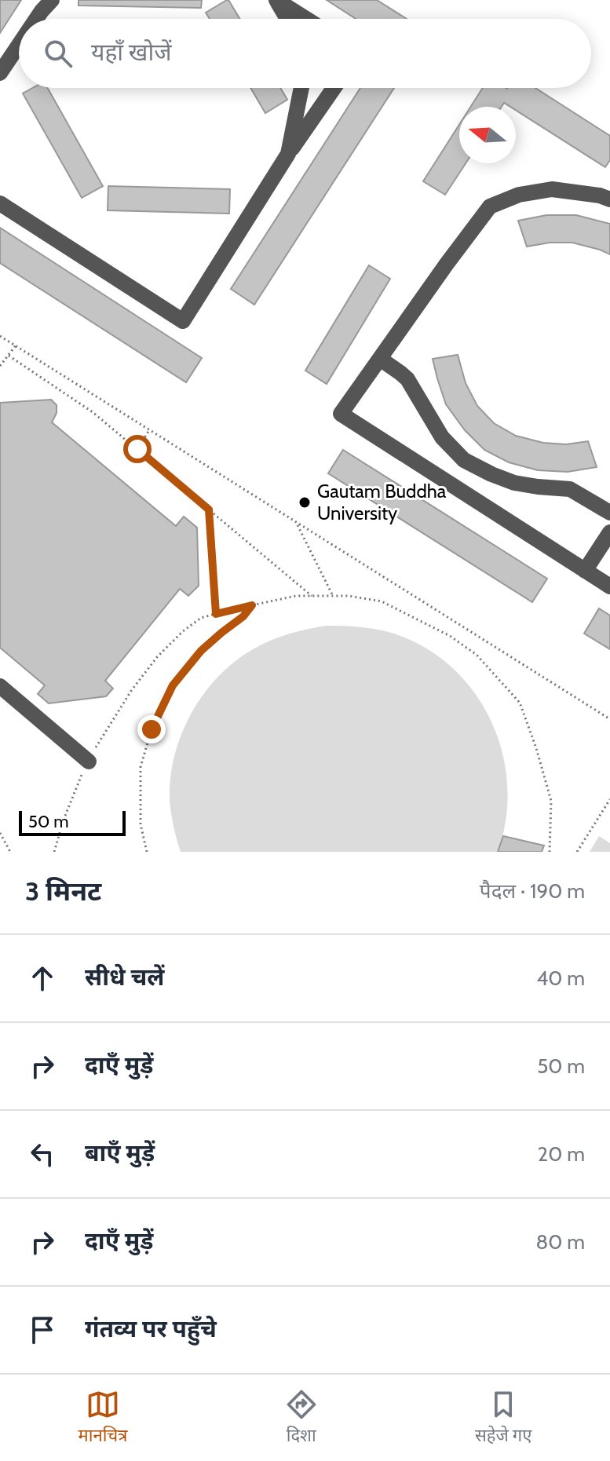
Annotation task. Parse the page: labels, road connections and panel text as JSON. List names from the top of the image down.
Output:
{
  "places": ["Gautam Buddha University"],
  "scale_bar": "50 m",
  "north": "left",
  "page": {
    "search": "यहाँ खोजें",
    "scale": "50 m",
    "heading": ["3 मिनट", "पैदल · 190 m"],
    "list": [
      ["सीधे चलें", "40 m"],
      ["दाएँ मुड़ें", "50 m"],
      ["बाएँ मुड़ें", "20 m"],
      ["दाएँ मुड़ें", "80 m"],
      "गंतव्य पर पहुँचे"
    ],
    "nav": ["मानचित्र", "दिशा", "सहेजे गए"]
  }
}
